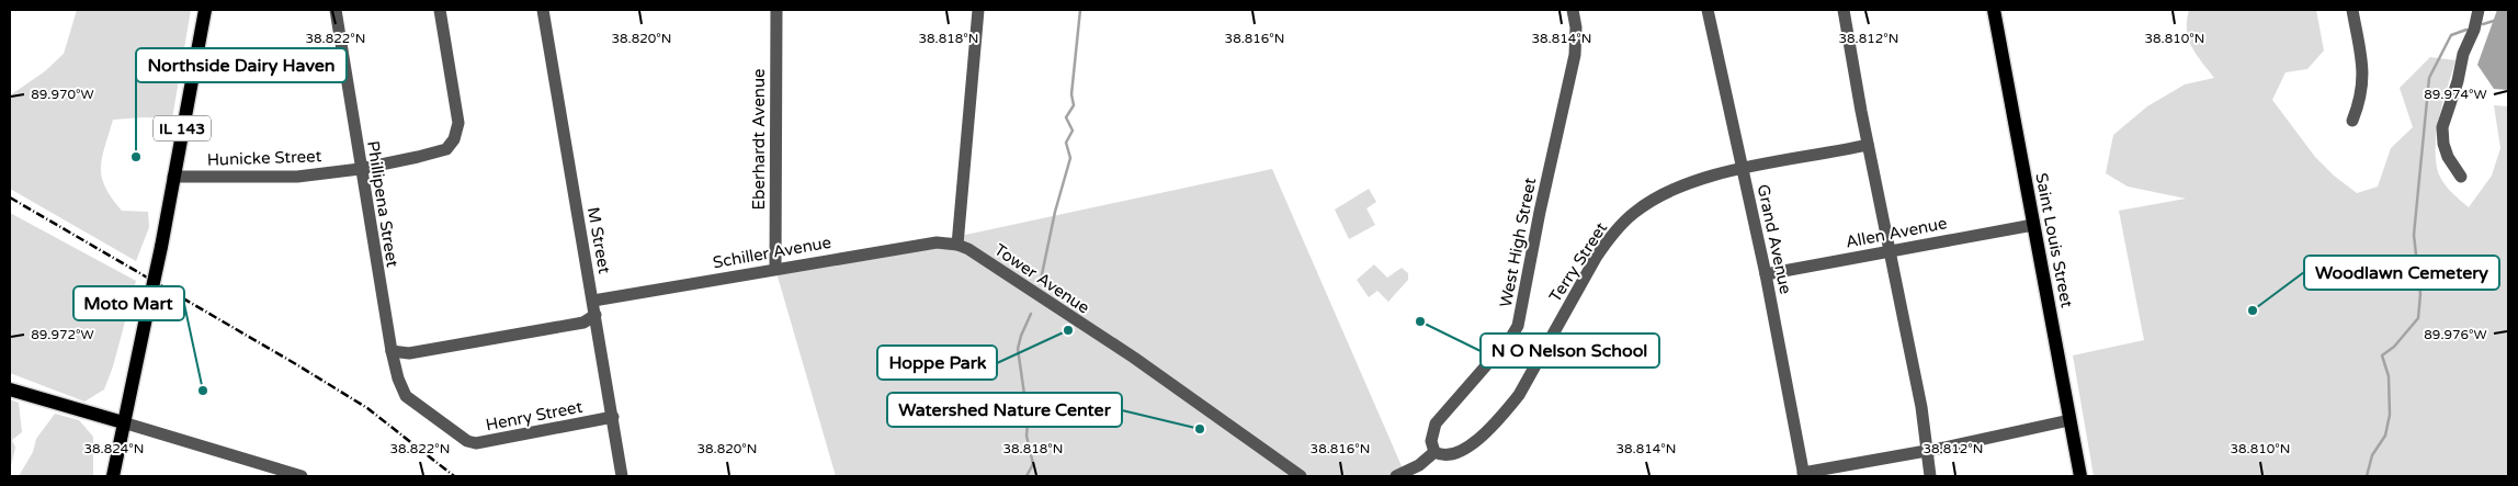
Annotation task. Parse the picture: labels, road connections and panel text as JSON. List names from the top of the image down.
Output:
{
  "streets": {
    "main road": ["IL 143", "Saint Louis Street"],
    "street": [
      "Eberhardt Avenue",
      "Hunicke Street",
      "Phillipena Street",
      "Allen Avenue",
      "Grand Avenue",
      "M Street",
      "West High Street",
      "Schiller Avenue",
      "Terry Street",
      "Tower Avenue",
      "Henry Street"
    ]
  },
  "crossings": [
    ["IL 143", "Hunicke Street"],
    ["Eberhardt Avenue", "Schiller Avenue"],
    ["Hunicke Street", "Phillipena Street"],
    ["Phillipena Street", "Henry Street"],
    ["Allen Avenue", "Grand Avenue"],
    ["Allen Avenue", "Saint Louis Street"],
    ["Grand Avenue", "Terry Street"],
    ["M Street", "Schiller Avenue"],
    ["M Street", "Henry Street"],
    ["West High Street", "Terry Street"],
    ["Schiller Avenue", "Tower Avenue"]
  ],
  "places": [
    "Northside Dairy Haven",
    "Woodlawn Cemetery",
    "N O Nelson School",
    "Hoppe Park",
    "Moto Mart",
    "Watershed Nature Center"
  ],
  "coordinates": [
    "38.822°N",
    "38.818°N",
    "38.814°N",
    "38.820°N",
    "38.816°N",
    "38.812°N",
    "38.810°N",
    "89.974°W",
    "89.970°W",
    "89.976°W",
    "89.972°W",
    "38.824°N"
  ]
}
